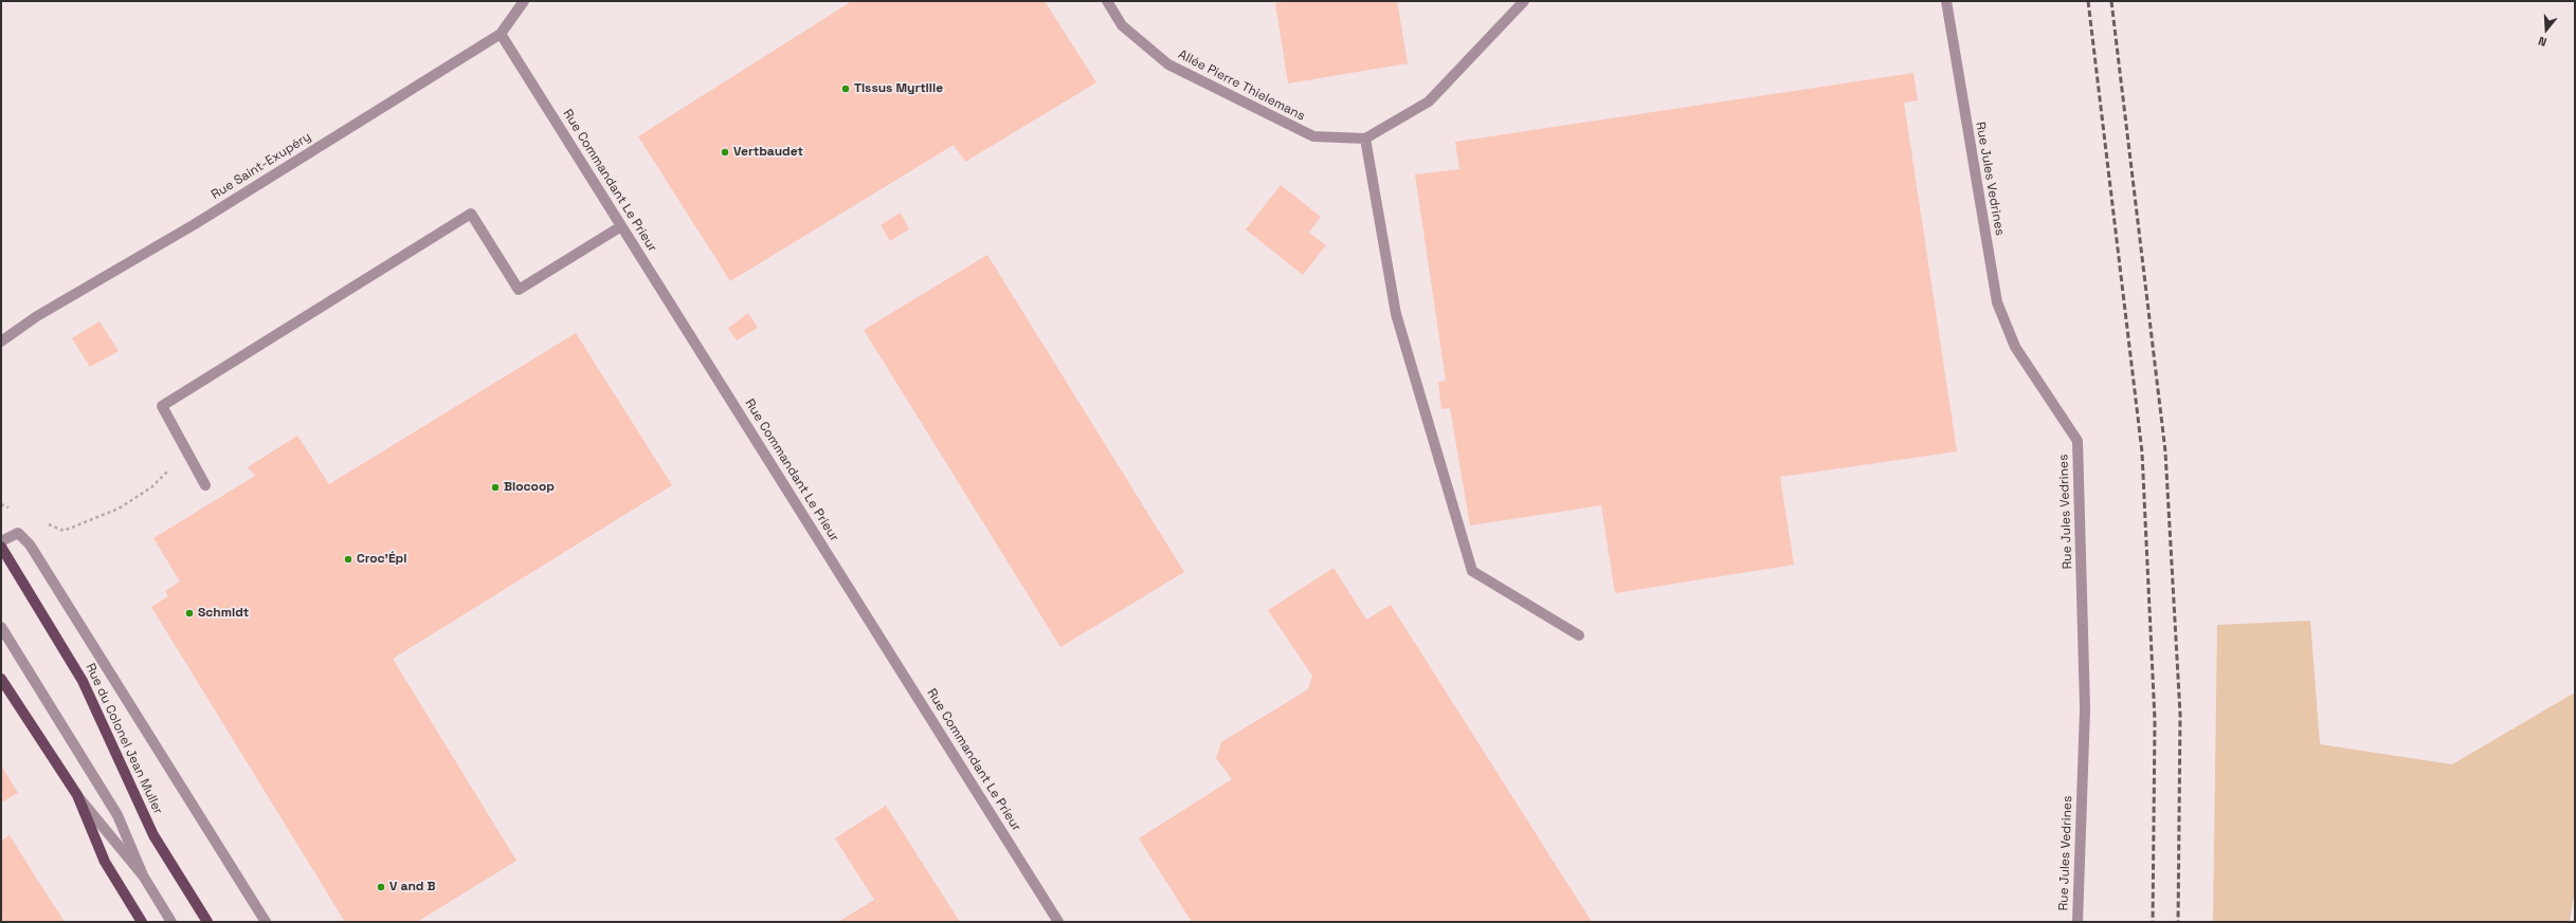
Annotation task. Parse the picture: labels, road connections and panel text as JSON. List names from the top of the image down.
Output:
{
  "streets": {
    "main road": ["Rue du Colonel Jean Muller"],
    "street": [
      "Allée Pierre Thielemans",
      "Rue Saint-Exupéry",
      "Rue Jules Vedrines",
      "Rue Commandant Le Prieur"
    ]
  },
  "crossings": [
    ["Rue Saint-Exupéry", "Rue Commandant Le Prieur"]
  ],
  "places": [
    "Tissus Myrtille",
    "Vertbaudet",
    "Biocoop",
    "Croc'Épi",
    "Schmidt",
    "V and B"
  ],
  "north": "bottom"
}
